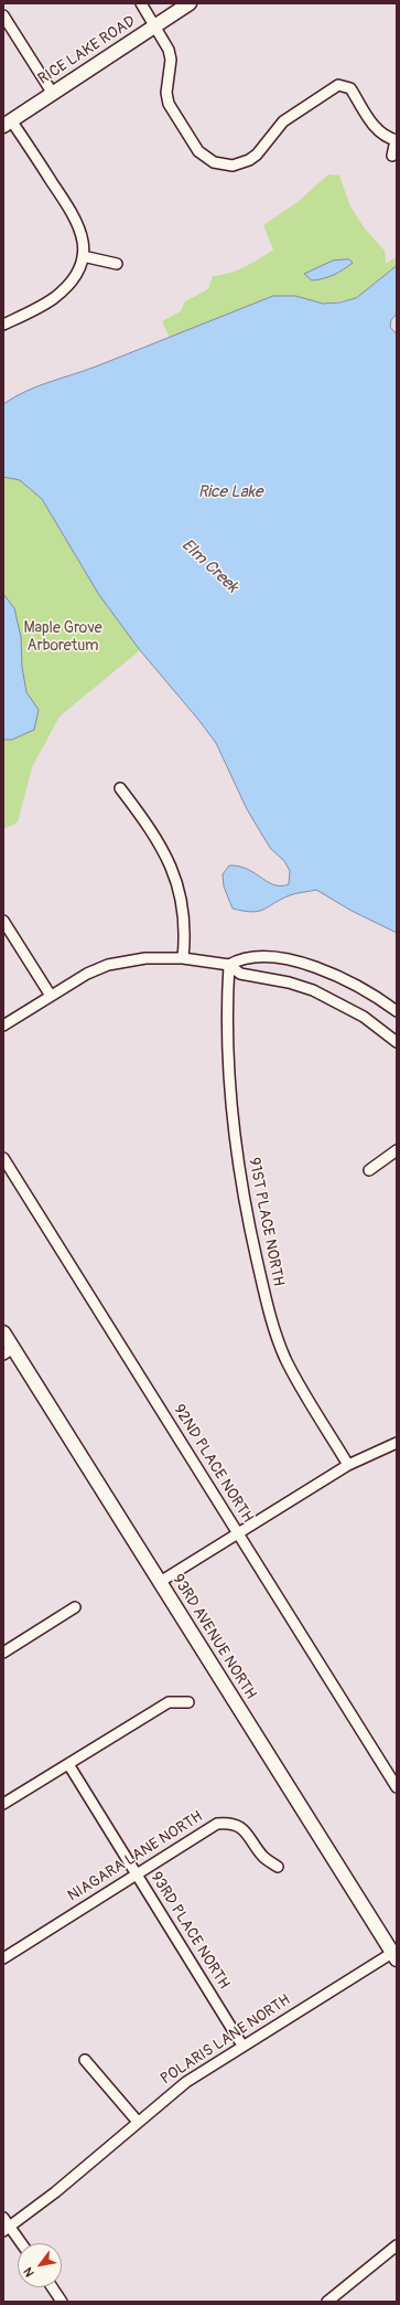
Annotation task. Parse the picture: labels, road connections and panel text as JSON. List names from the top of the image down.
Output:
{
  "streets": {
    "main road": ["RICE LAKE ROAD", "93RD AVENUE NORTH"],
    "street": [
      "91ST PLACE NORTH",
      "92ND PLACE NORTH",
      "NIAGARA LANE NORTH",
      "93RD PLACE NORTH",
      "POLARIS LANE NORTH"
    ]
  },
  "crossings": [
    ["93RD AVENUE NORTH", "POLARIS LANE NORTH"],
    ["NIAGARA LANE NORTH", "93RD PLACE NORTH"],
    ["93RD PLACE NORTH", "POLARIS LANE NORTH"]
  ],
  "water": ["Rice Lake", "Elm Creek"],
  "parks": ["Maple Grove Arboretum"],
  "north": "bottom left"
}
